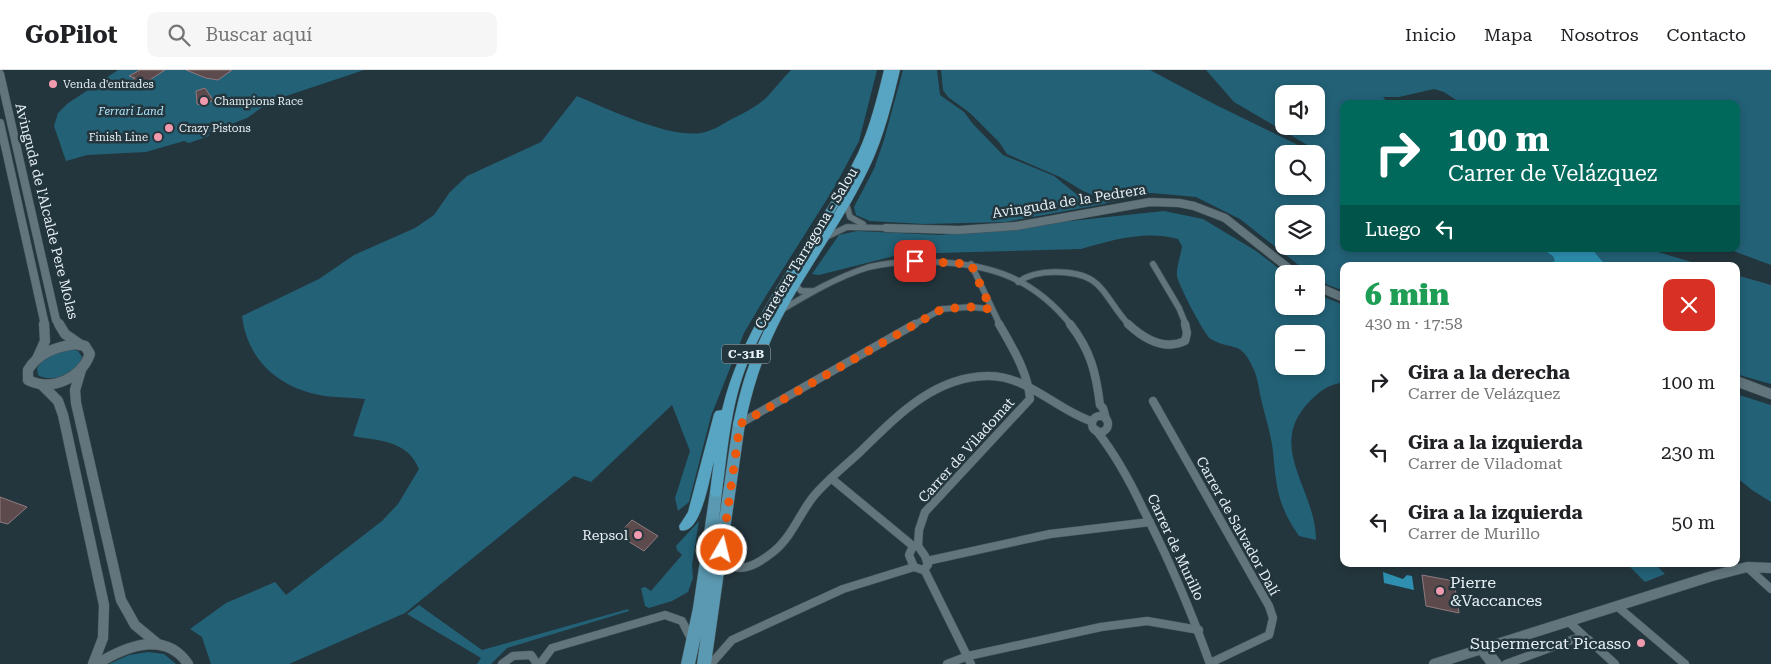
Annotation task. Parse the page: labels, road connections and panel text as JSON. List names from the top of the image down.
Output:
{
  "streets": {
    "highway": ["Carretera Tarragona - Salou", "C-31B"],
    "street": [
      "Avinguda de la Pedrera",
      "Avinguda de l'Alcalde Pere Molas",
      "Carrer de Viladomat",
      "Carrer de Salvador Dalí",
      "Carrer de Murillo"
    ]
  },
  "crossings": [
    ["Avinguda de la Pedrera", "Carretera Tarragona - Salou"],
    ["Carrer de Salvador Dalí", "Carrer de Murillo"]
  ],
  "parks": ["Ferrari Land"],
  "places": [
    "Venda d'entrades",
    "Champions Race",
    "Crazy Pistons",
    "Finish Line",
    "Repsol",
    "Pierre &Vaccances",
    "Supermercat Picasso"
  ],
  "page": {
    "header": "GoPilot",
    "search": "Buscar aquí",
    "nav": [
      "Inicio",
      "Mapa",
      "Nosotros",
      "Contacto"
    ],
    "map_buttons": ["+", "−"],
    "turn": ["100 m", "Carrer de Velázquez"],
    "then": "Luego",
    "heading": ["6 min", "430 m · 17:58"],
    "list": [
      {
        "name": "Gira a la derecha",
        "note": "Carrer de Velázquez",
        "value": "100 m"
      },
      {
        "name": "Gira a la izquierda",
        "note": "Carrer de Viladomat",
        "value": "230 m"
      },
      {
        "name": "Gira a la izquierda",
        "note": "Carrer de Murillo",
        "value": "50 m"
      }
    ]
  }
}
